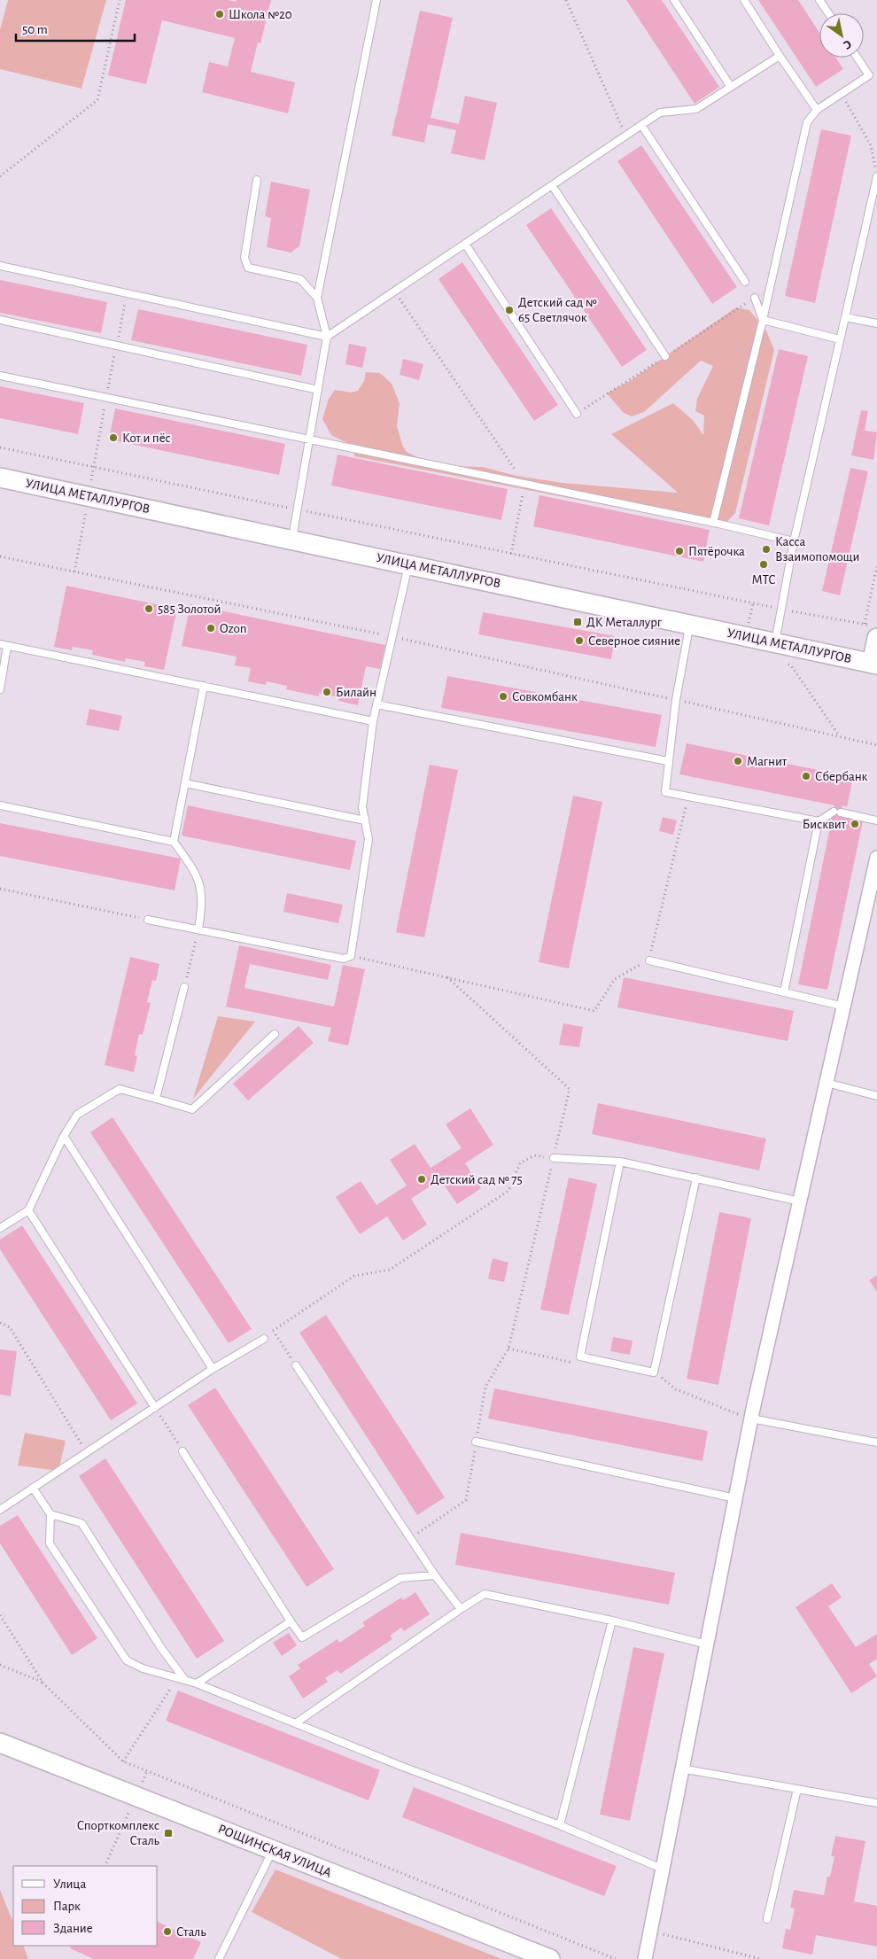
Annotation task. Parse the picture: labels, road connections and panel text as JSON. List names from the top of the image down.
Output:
{
  "streets": {
    "main road": ["УЛИЦА МЕТАЛЛУРГОВ", "РОЩИНСКАЯ УЛИЦА"]
  },
  "places": {
    "other": [
      "Школа №20",
      "Детский сад № 65 Светлячок",
      "Кот и пёс",
      "Касса Взаимопомощи",
      "Пятёрочка",
      "МТС",
      "585 Золотой",
      "Ozon",
      "Северное сияние",
      "Билайн",
      "Совкомбанк",
      "Магнит",
      "Сбербанк",
      "Бисквит",
      "Детский сад № 75",
      "Сталь"
    ],
    "transit": ["ДК Металлург", "Спорткомплекс Сталь"]
  },
  "legend": ["Улица", "Парк", "Здание"],
  "scale_bar": "50 m",
  "north": "bottom right"
}
